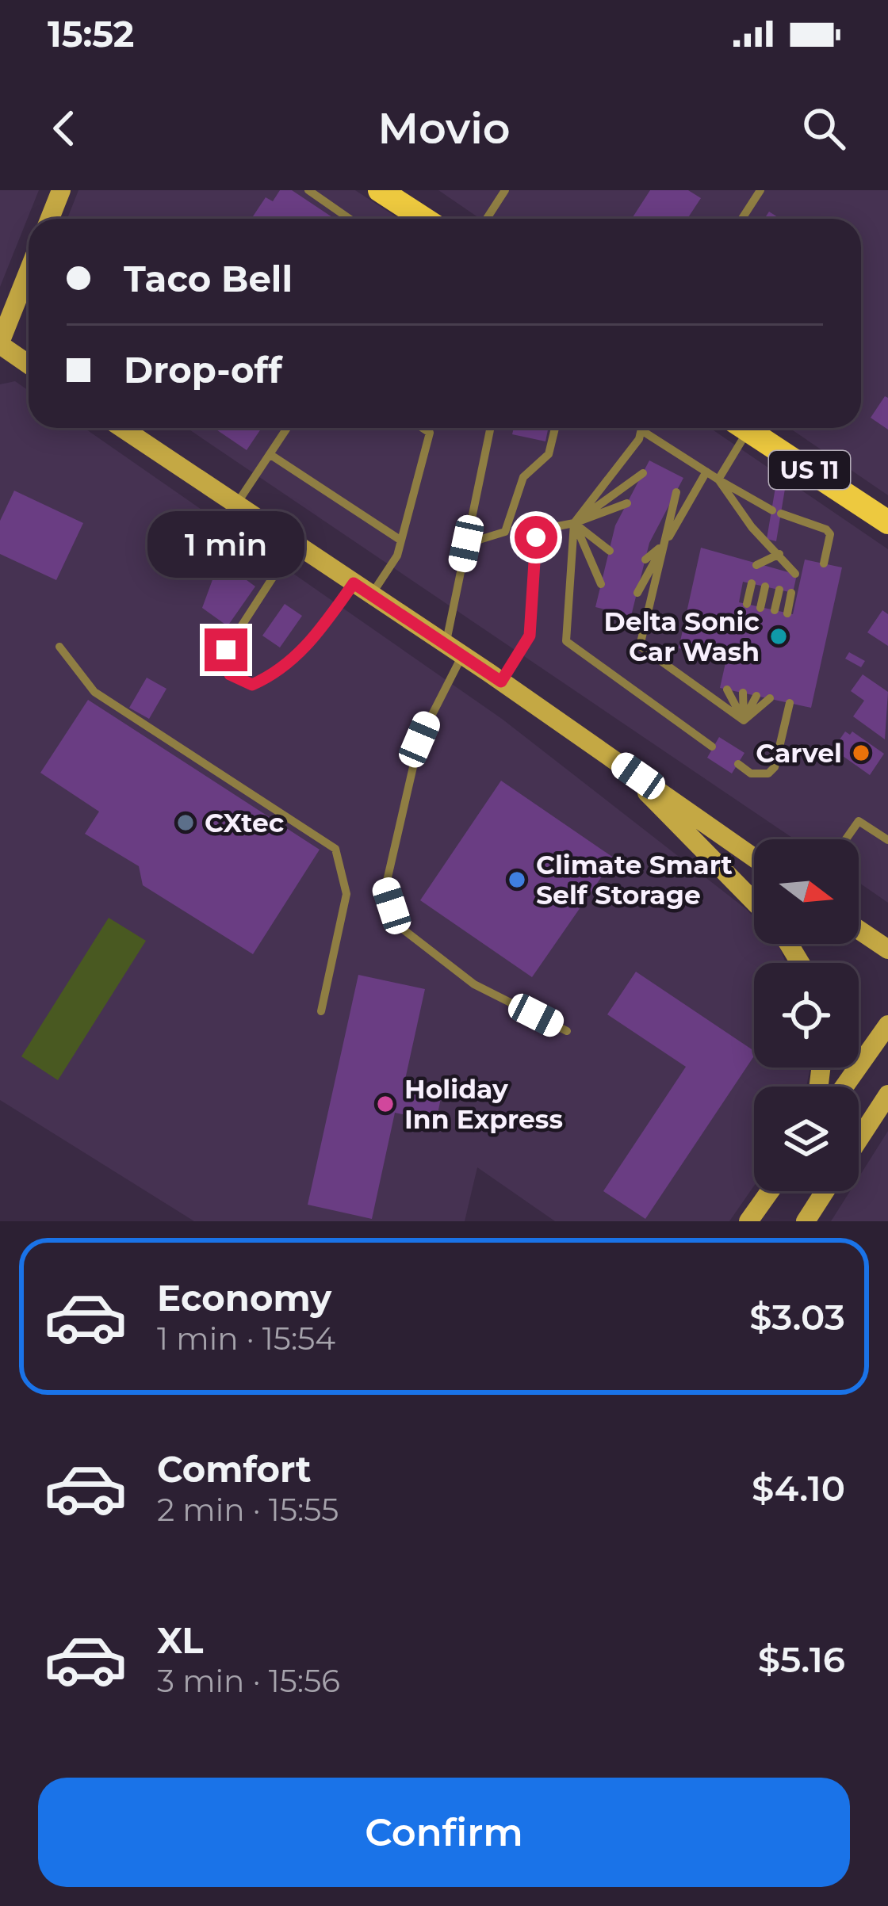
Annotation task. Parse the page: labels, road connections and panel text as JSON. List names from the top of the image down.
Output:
{
  "streets": {
    "main road": ["US 11"]
  },
  "places": [
    "Delta Sonic Car Wash",
    "Carvel",
    "CXtec",
    "Climate Smart Self Storage",
    "Holiday Inn Express"
  ],
  "north": "right",
  "page": {
    "status": "15:52",
    "header": "Movio",
    "banner": ["Taco Bell", "Drop-off"],
    "bubble": "1 min",
    "list": [
      {
        "name": "Economy",
        "note": "1 min · 15:54",
        "value": "$3.03"
      },
      {
        "name": "Comfort",
        "note": "2 min · 15:55",
        "value": "$4.10"
      },
      {
        "name": "XL",
        "note": "3 min · 15:56",
        "value": "$5.16"
      }
    ],
    "buttons": "Confirm"
  }
}
